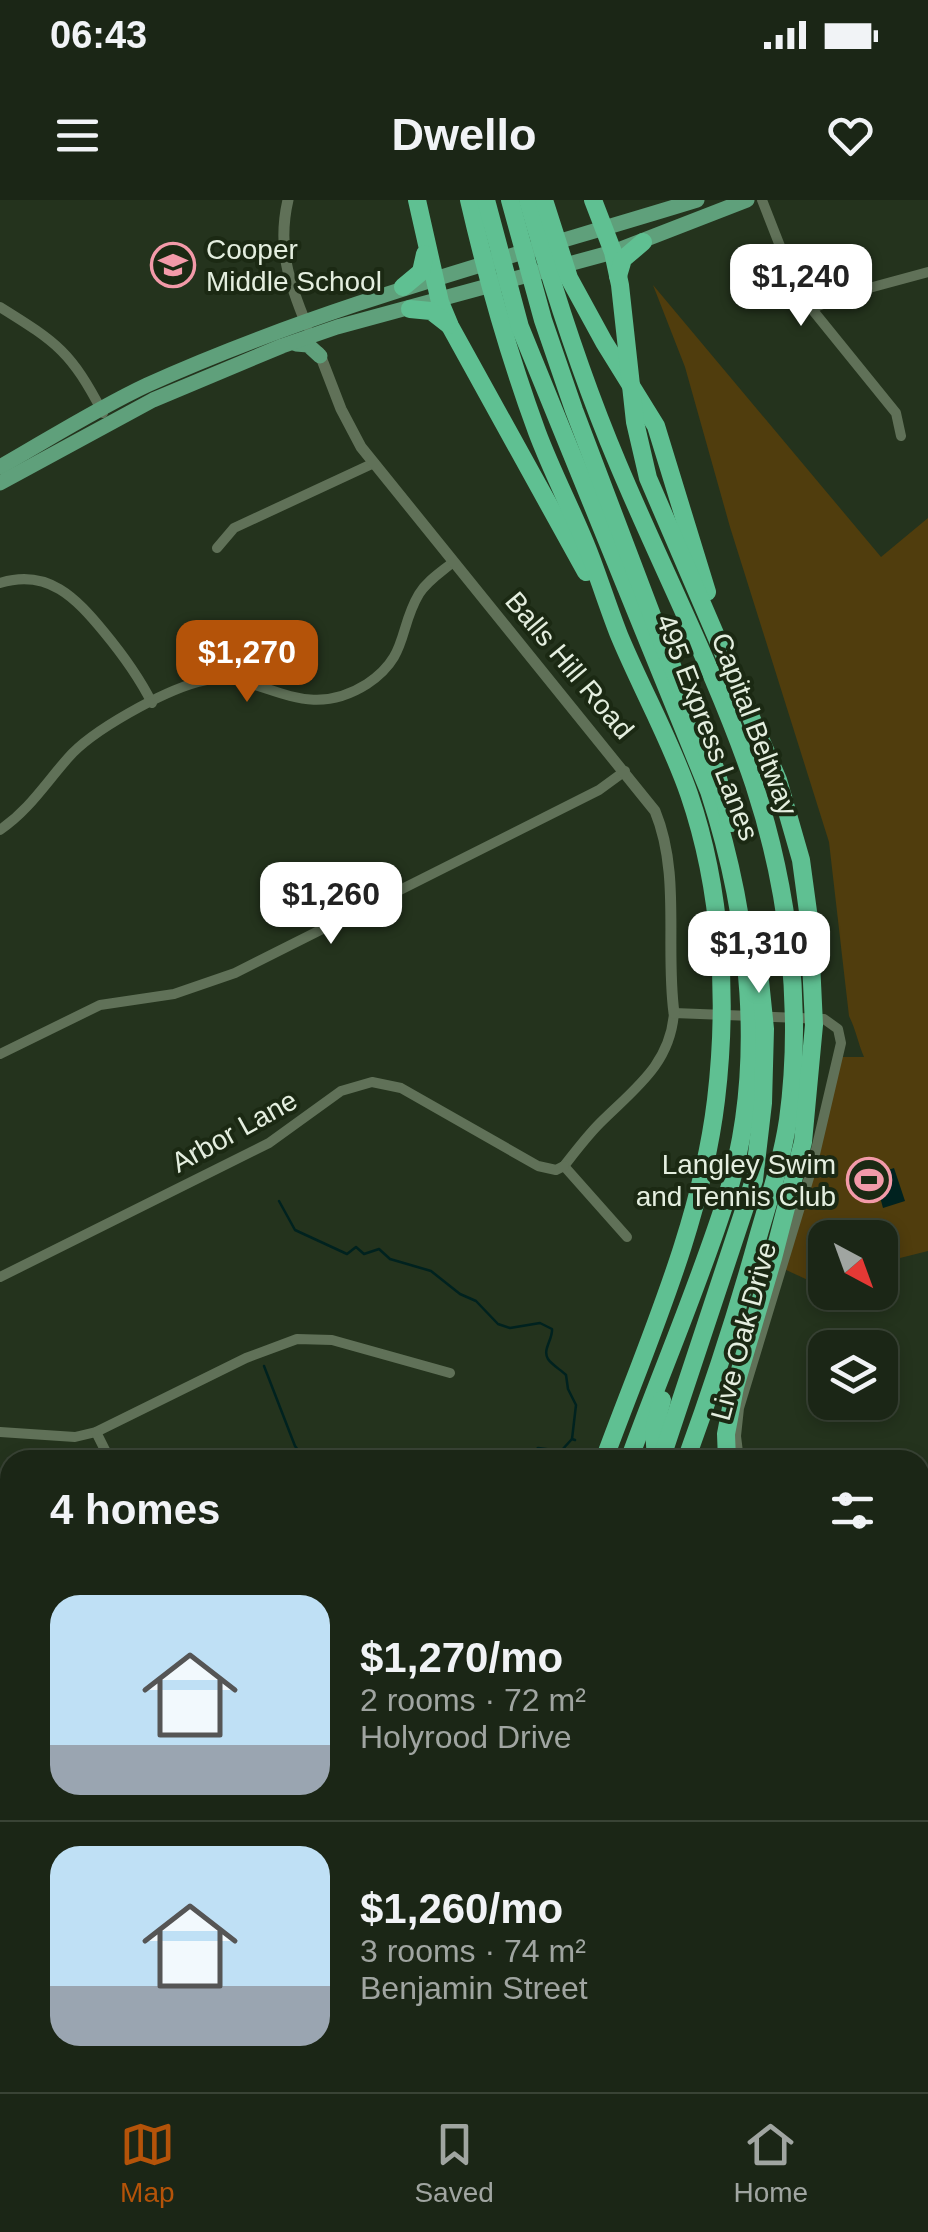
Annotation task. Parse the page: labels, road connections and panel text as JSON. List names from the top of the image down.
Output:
{
  "streets": {
    "highway": ["Capital Beltway", "495 Express Lanes"],
    "street": ["Balls Hill Road", "Arbor Lane", "Live Oak Drive"]
  },
  "crossings": [
    ["Balls Hill Road", "Arbor Lane"],
    ["Balls Hill Road", "Live Oak Drive"]
  ],
  "places": {
    "school or university": ["Cooper Middle School"],
    "sports": ["Langley Swim and Tennis Club"]
  },
  "north": "bottom right",
  "page": {
    "status": "06:43",
    "header": "Dwello",
    "price": [
      "$1,240",
      "$1,270",
      "$1,260",
      "$1,310"
    ],
    "heading": "4 homes",
    "list": [
      {
        "name": "$1,270/mo",
        "note": "2 rooms · 72 m² · Holyrood Drive"
      },
      {
        "name": "$1,260/mo",
        "note": "3 rooms · 74 m² · Benjamin Street"
      }
    ],
    "tabs": ["Map", "Saved", "Home"]
  }
}
